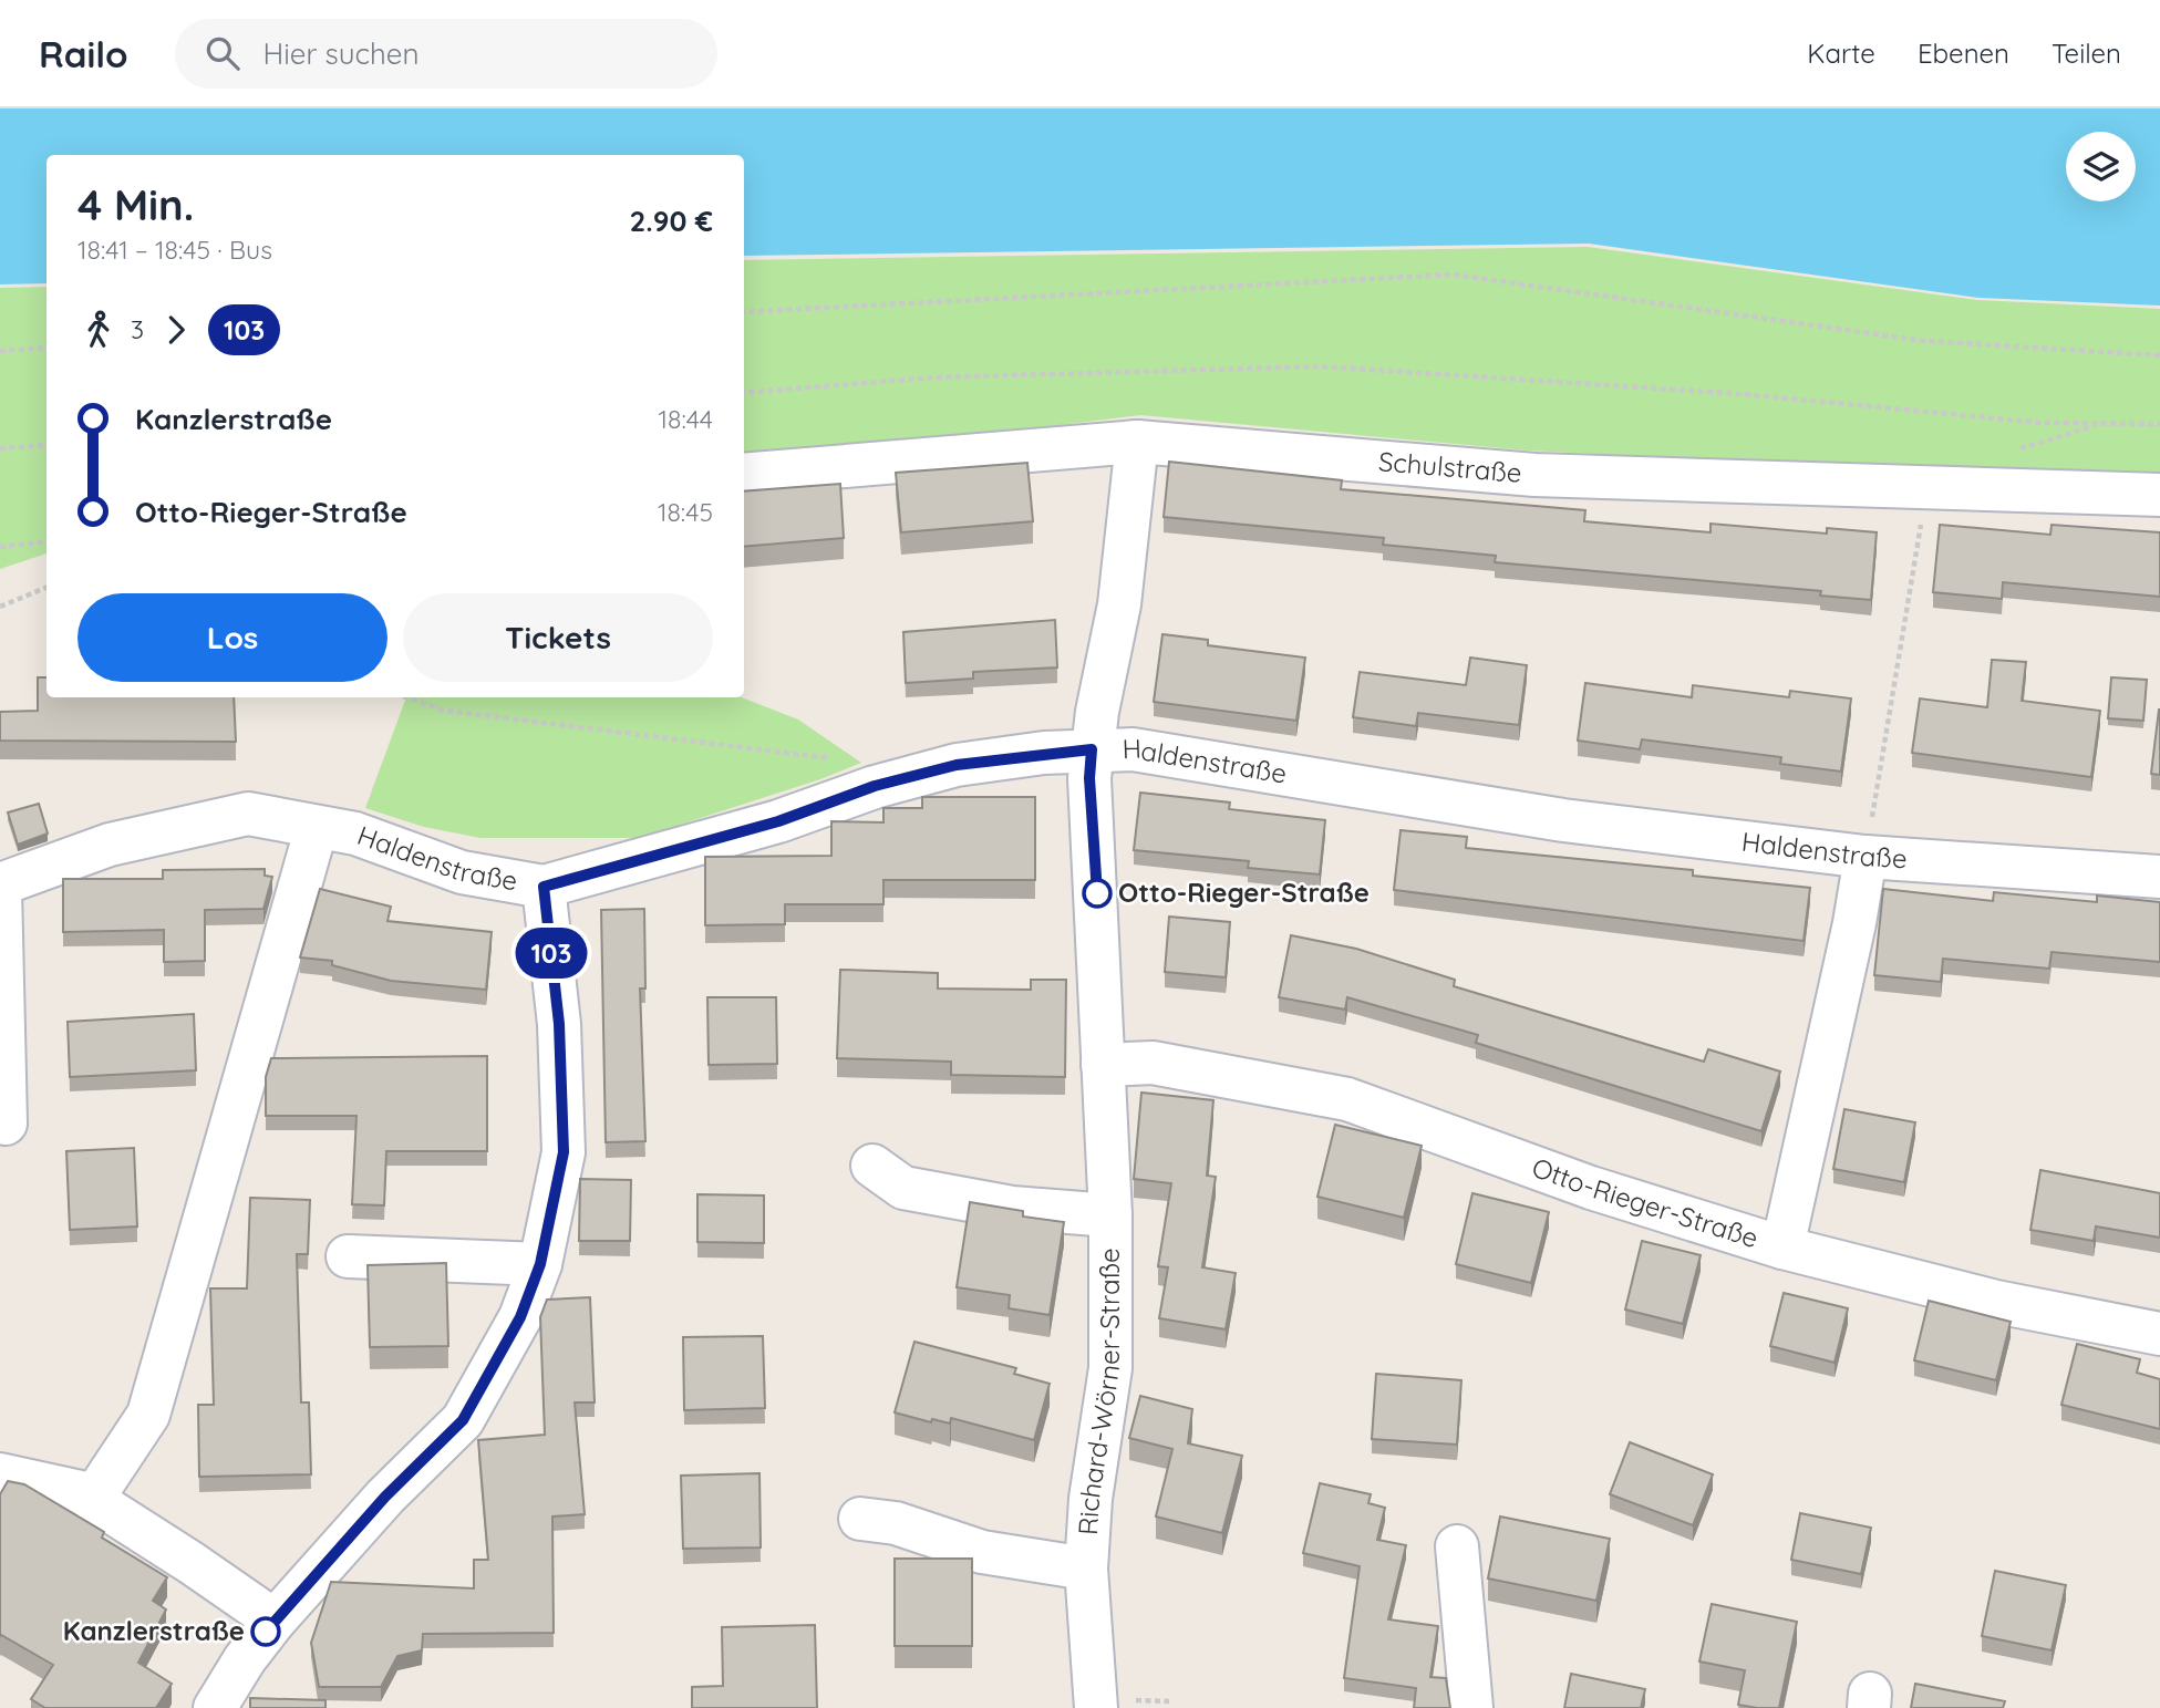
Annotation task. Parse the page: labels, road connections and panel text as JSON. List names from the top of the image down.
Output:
{
  "streets": {
    "street": [
      "Schulstraße",
      "Haldenstraße",
      "Otto-Rieger-Straße",
      "Richard-Wörner-Straße"
    ]
  },
  "crossings": [
    ["Schulstraße", "Richard-Wörner-Straße"],
    ["Haldenstraße", "Otto-Rieger-Straße"],
    ["Haldenstraße", "Richard-Wörner-Straße"],
    ["Otto-Rieger-Straße", "Richard-Wörner-Straße"]
  ],
  "places": ["Otto-Rieger-Straße", "Kanzlerstraße"],
  "lines": ["bus line 103"],
  "page": {
    "header": "Railo",
    "search": "Hier suchen",
    "nav": ["Karte", "Ebenen", "Teilen"],
    "on_map": "103",
    "heading": ["4 Min.", "18:41 – 18:45 · Bus", "2.90 €"],
    "legs": ["3", "103"],
    "list": [
      {
        "name": "Kanzlerstraße",
        "value": "18:44"
      },
      {
        "name": "Otto-Rieger-Straße",
        "value": "18:45"
      }
    ],
    "buttons": ["Los", "Tickets"]
  }
}
